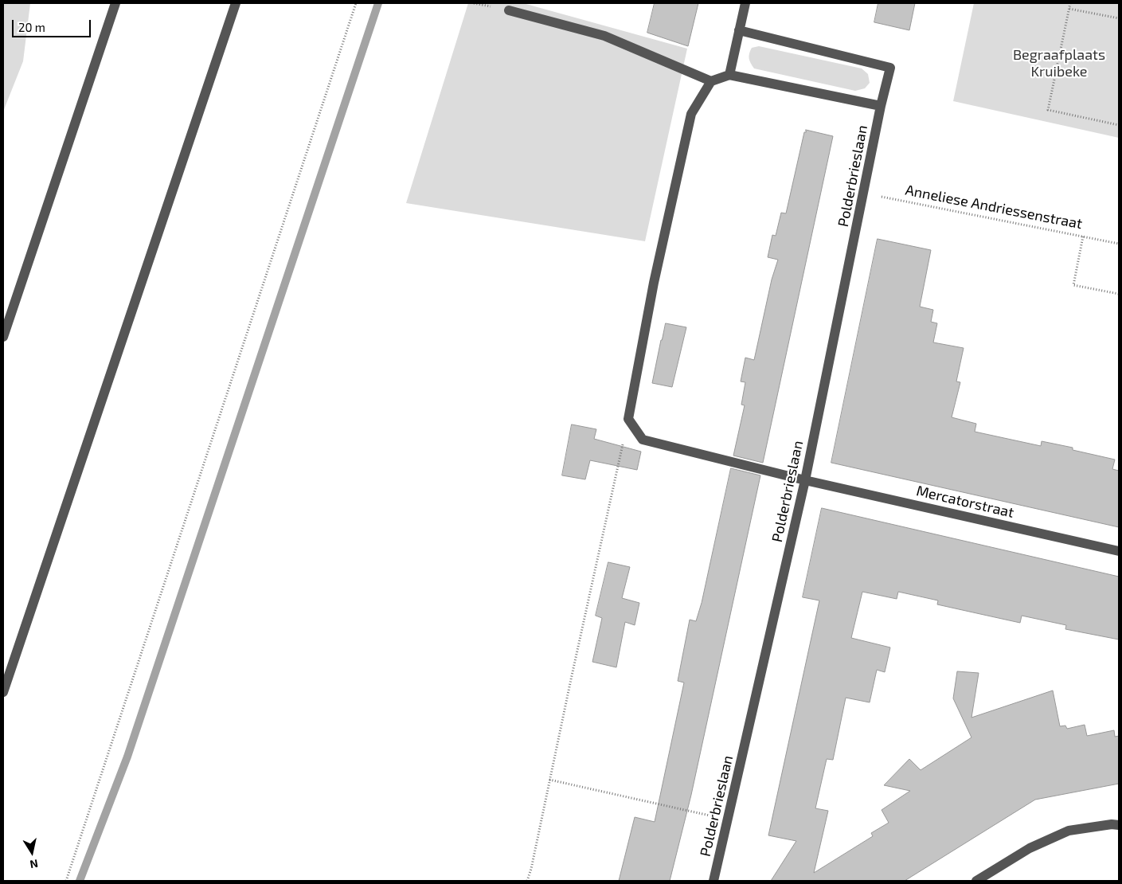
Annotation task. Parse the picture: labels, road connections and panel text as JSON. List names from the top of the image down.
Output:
{
  "streets": {
    "street": ["Polderbrieslaan", "Mercatorstraat"],
    "path": ["Anneliese Andriessenstraat"]
  },
  "crossings": [
    ["Polderbrieslaan", "Anneliese Andriessenstraat"],
    ["Polderbrieslaan", "Mercatorstraat"]
  ],
  "parks": ["Begraafplaats Kruibeke"],
  "scale_bar": "20 m",
  "north": "bottom"
}
